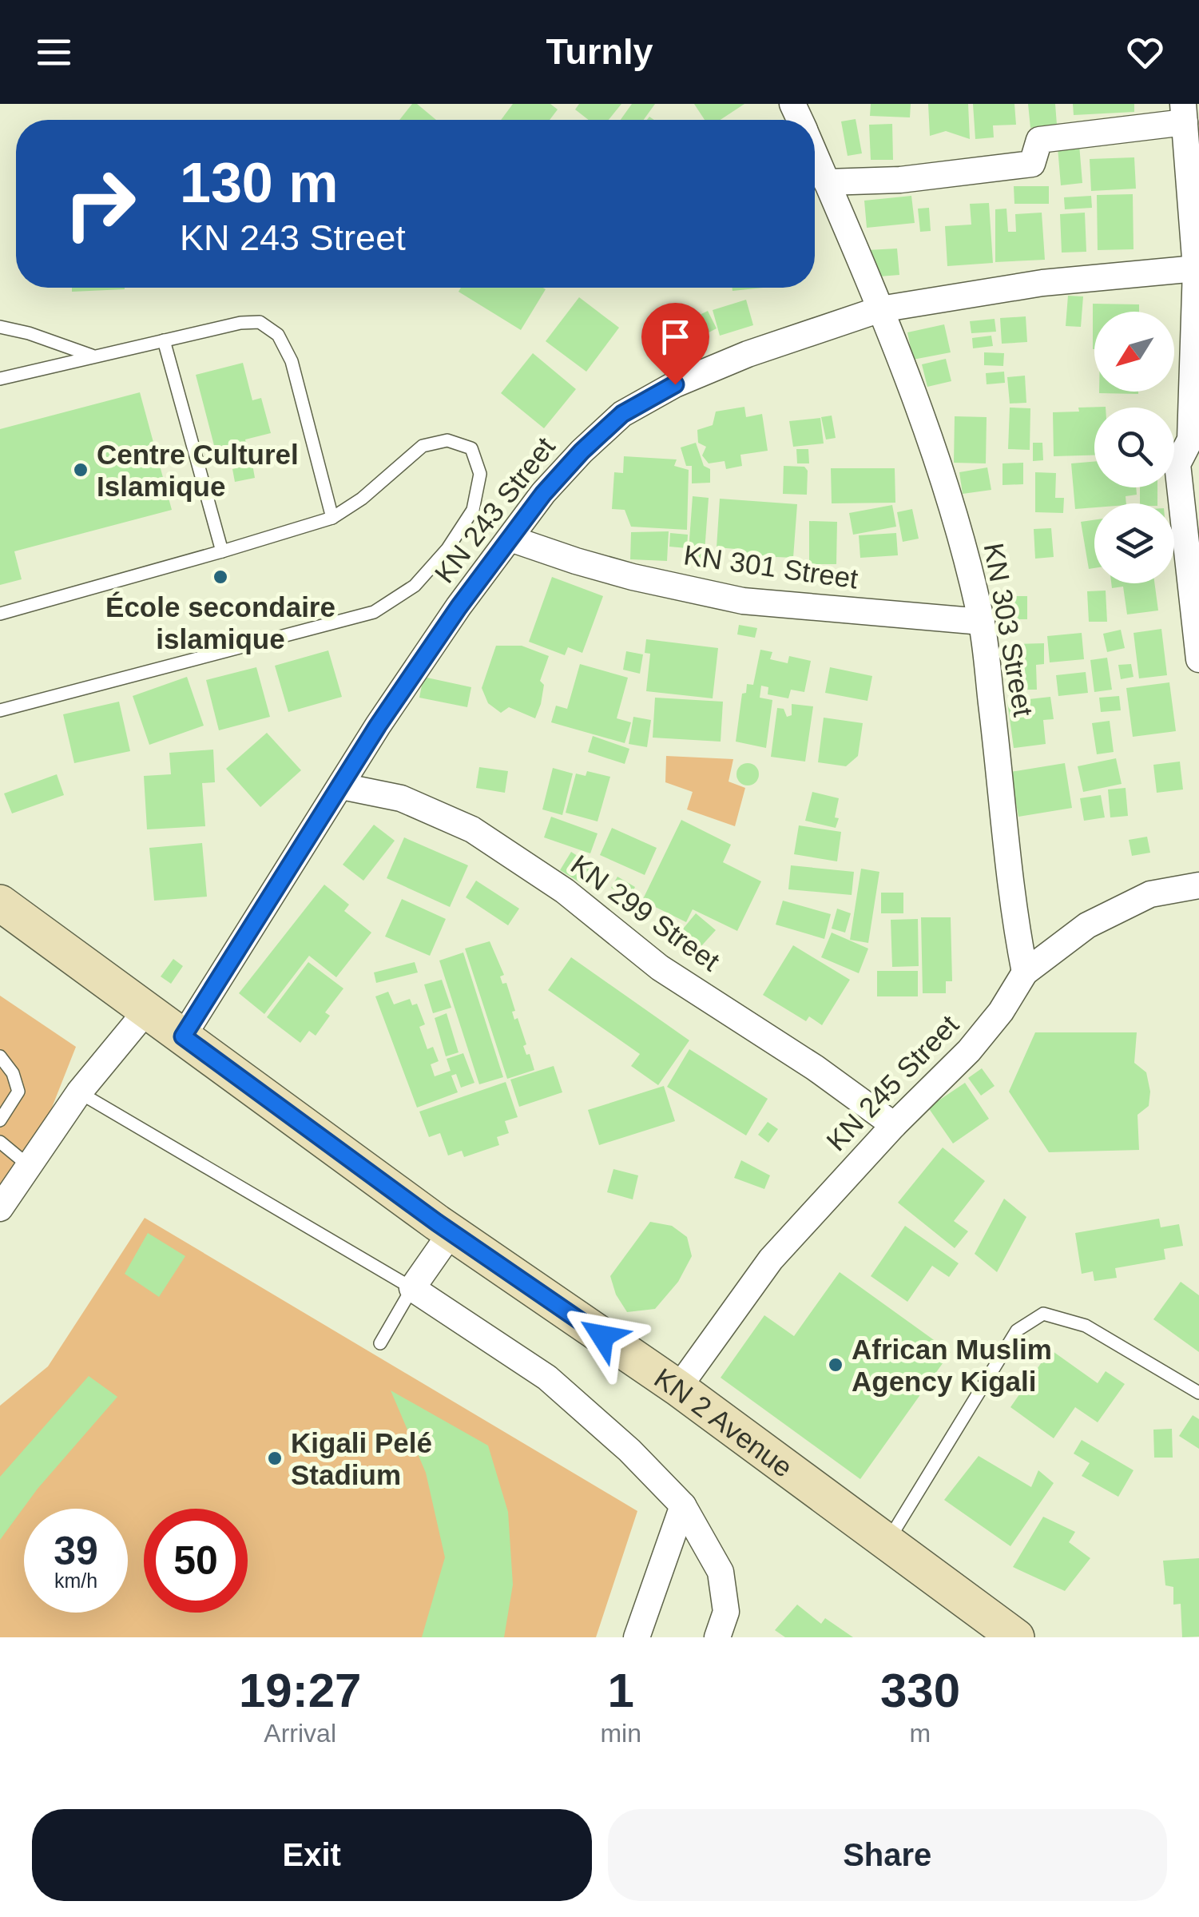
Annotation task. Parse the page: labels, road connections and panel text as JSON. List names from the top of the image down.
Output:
{
  "streets": {
    "main road": ["KN 2 Avenue"],
    "street": [
      "KN 243 Street",
      "KN 301 Street",
      "KN 303 Street",
      "KN 299 Street",
      "KN 245 Street"
    ]
  },
  "crossings": [
    ["KN 243 Street", "KN 301 Street"],
    ["KN 243 Street", "KN 303 Street"],
    ["KN 243 Street", "KN 299 Street"],
    ["KN 243 Street", "KN 2 Avenue"],
    ["KN 301 Street", "KN 303 Street"],
    ["KN 303 Street", "KN 245 Street"],
    ["KN 299 Street", "KN 245 Street"],
    ["KN 245 Street", "KN 2 Avenue"]
  ],
  "places": [
    "Centre Culturel Islamique",
    "École secondaire islamique",
    "African Muslim Agency Kigali",
    "Kigali Pelé Stadium"
  ],
  "north": "bottom left",
  "page": {
    "header": "Turnly",
    "turn": ["130 m", "KN 243 Street"],
    "speed": "39 km/h",
    "limit": "50",
    "eta": [
      "19:27",
      "Arrival",
      "1",
      "min",
      "330",
      "m"
    ],
    "buttons": ["Exit", "Share"]
  }
}
